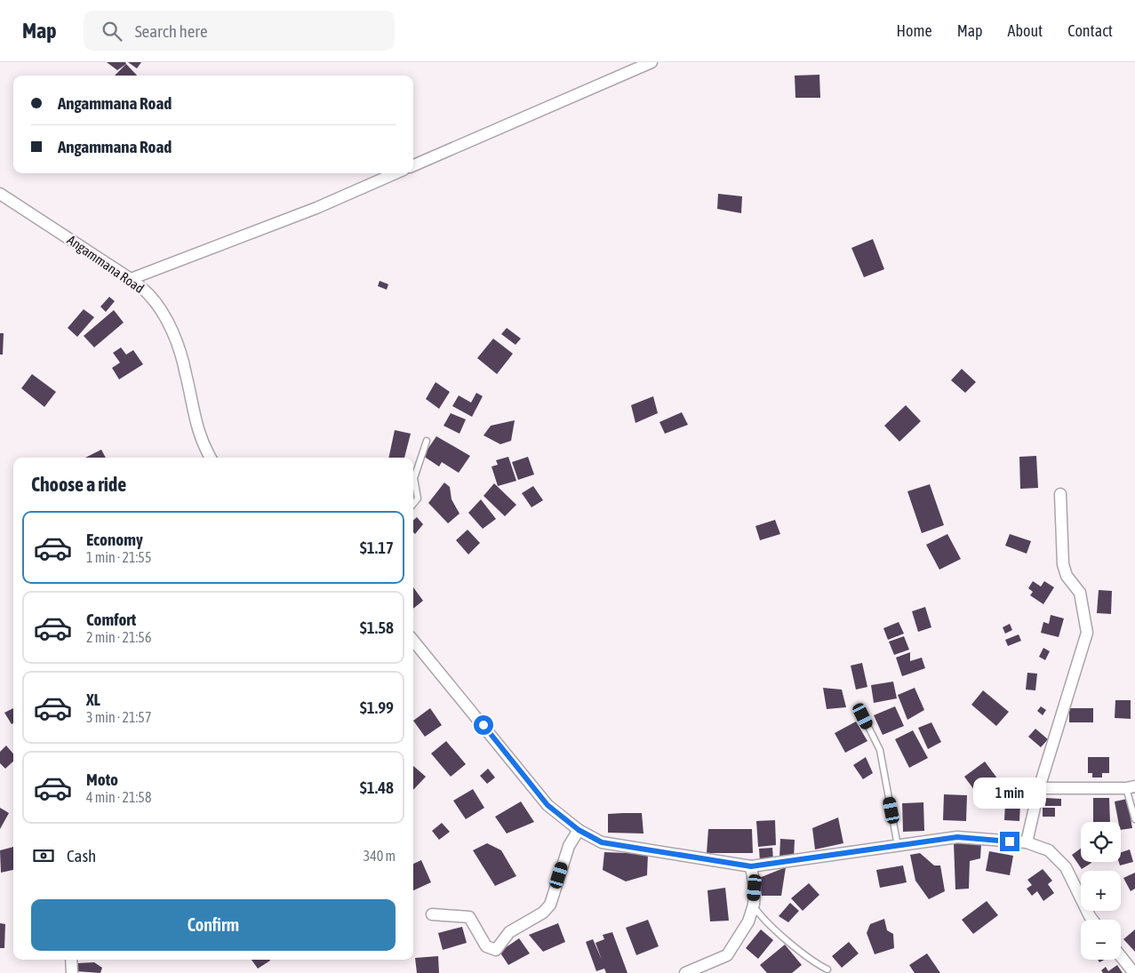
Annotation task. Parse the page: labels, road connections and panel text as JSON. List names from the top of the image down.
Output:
{
  "streets": {
    "street": ["Angammana Road"]
  },
  "page": {
    "header": "Map",
    "search": "Search here",
    "nav": [
      "Home",
      "Map",
      "About",
      "Contact"
    ],
    "banner": ["Angammana Road", "Angammana Road"],
    "heading": "Choose a ride",
    "list": [
      {
        "name": "Economy",
        "note": "1 min · 21:55",
        "value": "$1.17"
      },
      {
        "name": "Comfort",
        "note": "2 min · 21:56",
        "value": "$1.58"
      },
      {
        "name": "XL",
        "note": "3 min · 21:57",
        "value": "$1.99"
      },
      {
        "name": "Moto",
        "note": "4 min · 21:58",
        "value": "$1.48"
      }
    ],
    "bubble": "1 min",
    "map_buttons": ["+", "−"],
    "pay": ["Cash", "340 m"],
    "buttons": "Confirm"
  }
}
